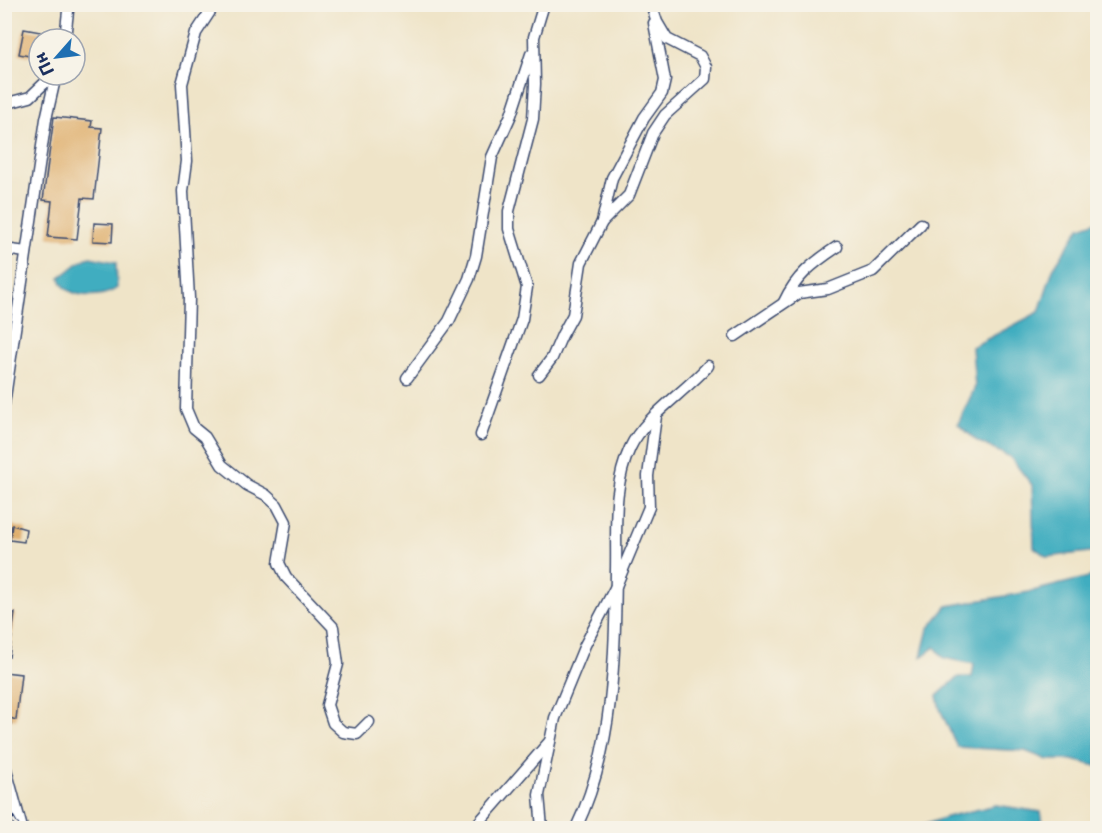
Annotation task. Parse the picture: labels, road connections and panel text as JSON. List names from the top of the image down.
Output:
{
  "north": "bottom left"
}
